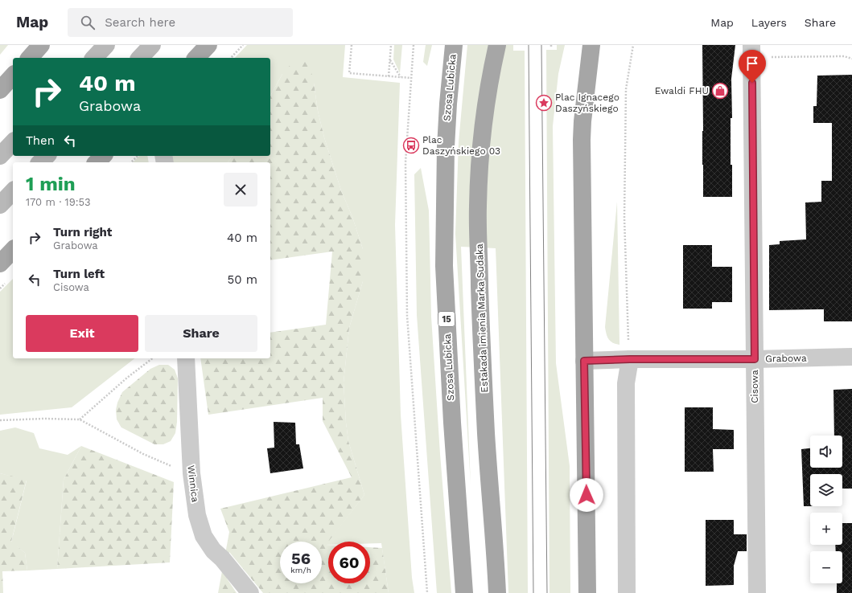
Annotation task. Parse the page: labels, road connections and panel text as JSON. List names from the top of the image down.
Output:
{
  "streets": {
    "main road": ["Szosa Lubicka", "Estakada imienia Marka Sudaka", "15"],
    "street": ["Grabowa", "Cisowa", "Winnica"]
  },
  "crossings": [
    ["Grabowa", "Cisowa"]
  ],
  "places": {
    "shop": ["Ewaldi FHU"],
    "place": ["Plac Ignacego Daszyńskiego"],
    "bus stop": ["Plac Daszyńskiego 03"]
  },
  "page": {
    "header": "Map",
    "search": "Search here",
    "nav": ["Map", "Layers", "Share"],
    "turn": ["40 m", "Grabowa"],
    "then": "Then",
    "heading": ["1 min", "170 m · 19:53"],
    "list": [
      {
        "name": "Turn right",
        "note": "Grabowa",
        "value": "40 m"
      },
      {
        "name": "Turn left",
        "note": "Cisowa",
        "value": "50 m"
      }
    ],
    "buttons": ["Exit", "Share"],
    "map_buttons": ["+", "−"],
    "speed": "56 km/h",
    "limit": "60"
  }
}
